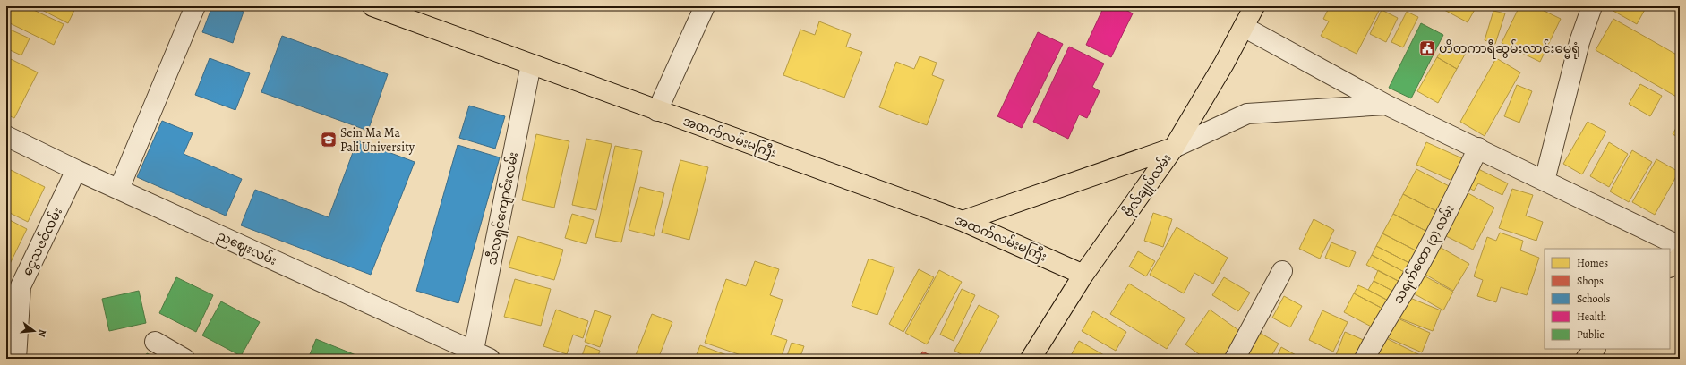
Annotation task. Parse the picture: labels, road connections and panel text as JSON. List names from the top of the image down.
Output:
{
  "streets": {
    "main road": ["အထက်လမ်းမကြီး", "ဗိုလ်ချုပ်လမ်း"],
    "street": [
      "သီလရှင်ကျောင်းလမ်း",
      "ငွေသဇင်လမ်း",
      "ညဈေးလမ်း",
      "သရက်တော (၃) လမ်း"
    ]
  },
  "crossings": [
    ["အထက်လမ်းမကြီး", "ဗိုလ်ချုပ်လမ်း"],
    ["အထက်လမ်းမကြီး", "သီလရှင်ကျောင်းလမ်း"],
    ["သီလရှင်ကျောင်းလမ်း", "ညဈေးလမ်း"],
    ["ငွေသဇင်လမ်း", "ညဈေးလမ်း"]
  ],
  "places": {
    "public building": ["ဟိတကာရီဆွမ်းလာင်းဓမ္မရုံ"],
    "school or university": ["Sein Ma Ma Pali University"]
  },
  "legend": [
    "Homes",
    "Shops",
    "Schools",
    "Health",
    "Public"
  ],
  "north": "right"
}
